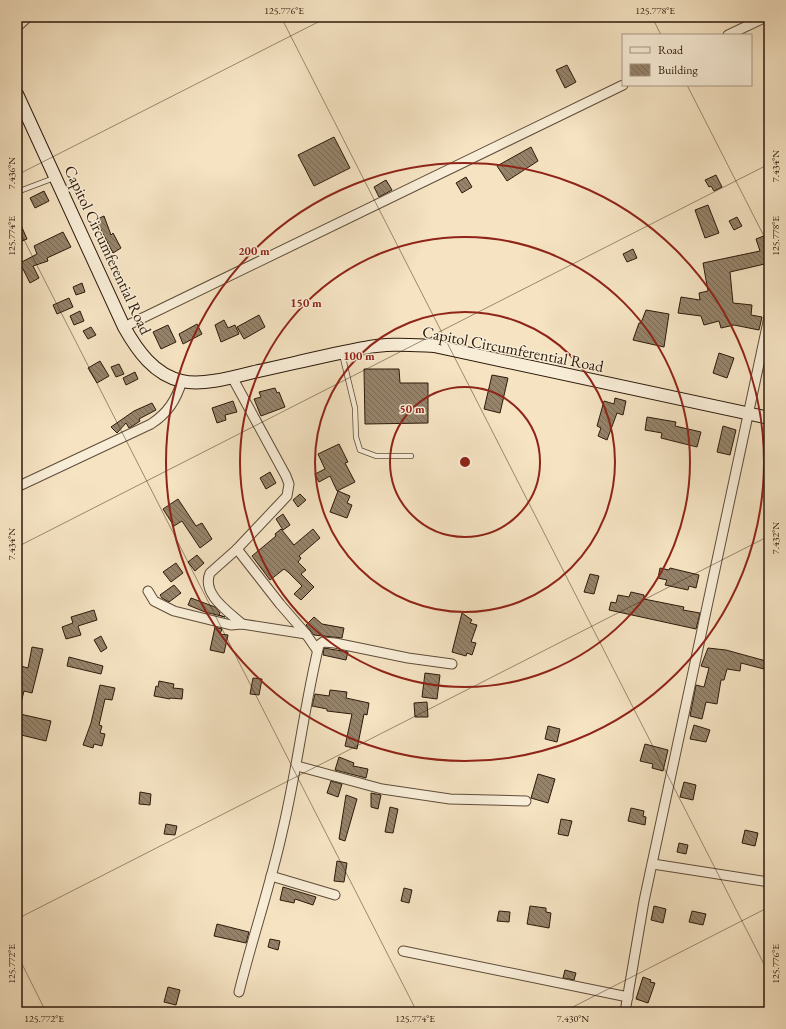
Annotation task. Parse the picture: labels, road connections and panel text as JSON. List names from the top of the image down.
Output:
{
  "streets": {
    "main road": ["Capitol Circumferential Road"]
  },
  "legend": ["Road", "Building"],
  "coordinates": [
    "125.776°E",
    "125.778°E",
    "7.434°N",
    "7.436°N",
    "125.774°E",
    "7.432°N",
    "125.772°E",
    "7.430°N"
  ],
  "rings": [
    "200 m",
    "150 m",
    "100 m",
    "50 m"
  ]
}
